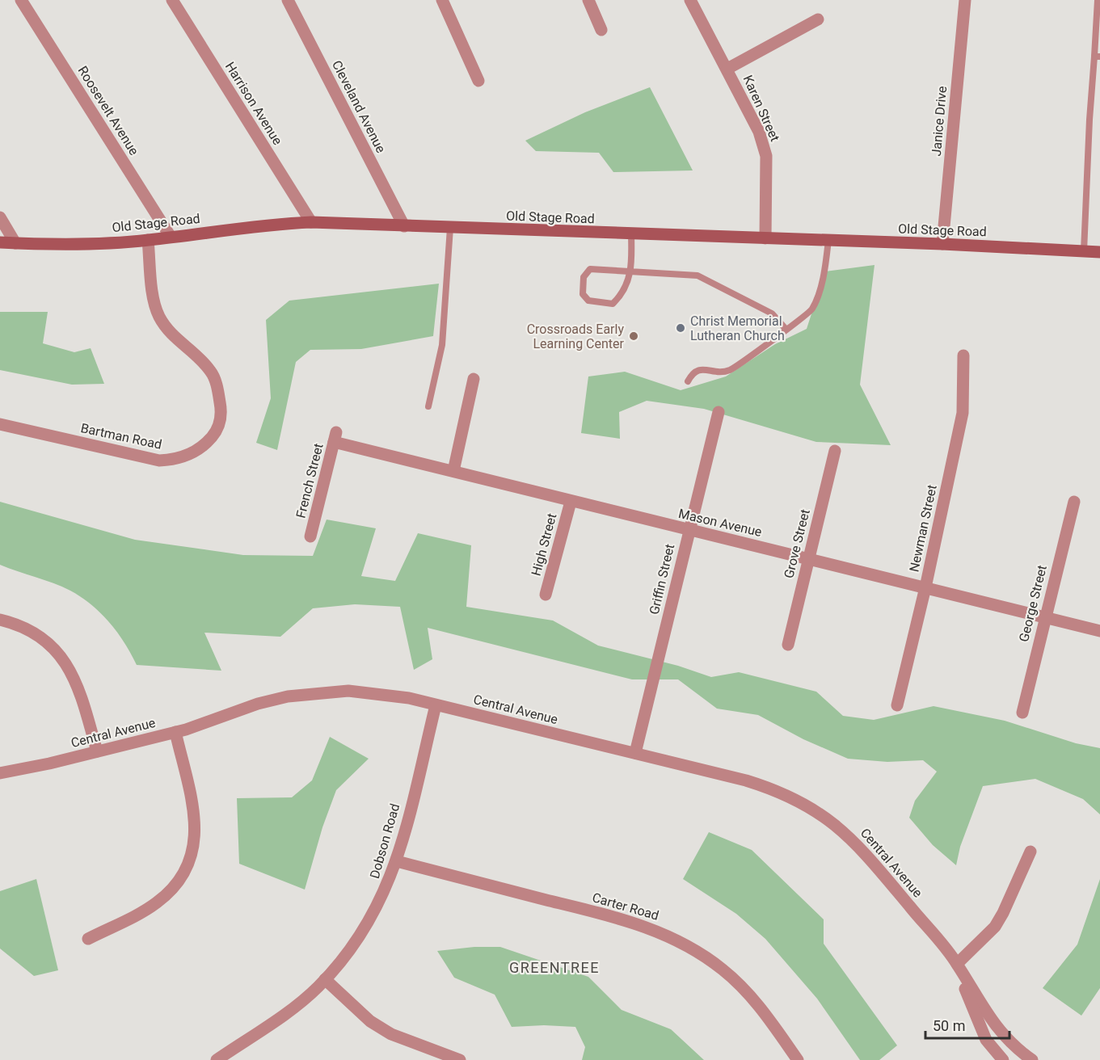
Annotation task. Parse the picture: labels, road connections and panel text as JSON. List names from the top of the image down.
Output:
{
  "streets": {
    "street": [
      "Harrison Avenue",
      "Cleveland Avenue",
      "Karen Street",
      "Roosevelt Avenue",
      "Janice Drive",
      "Old Stage Road",
      "Bartman Road",
      "French Street",
      "Mason Avenue",
      "Newman Street",
      "Grove Street",
      "High Street",
      "Griffin Street",
      "George Street",
      "Central Avenue",
      "Dobson Road",
      "Carter Road"
    ]
  },
  "crossings": [
    ["Harrison Avenue", "Old Stage Road"],
    ["Cleveland Avenue", "Old Stage Road"],
    ["Karen Street", "Old Stage Road"],
    ["Roosevelt Avenue", "Old Stage Road"],
    ["Janice Drive", "Old Stage Road"],
    ["Old Stage Road", "Bartman Road"],
    ["French Street", "Mason Avenue"],
    ["Mason Avenue", "Newman Street"],
    ["Mason Avenue", "Grove Street"],
    ["Mason Avenue", "High Street"],
    ["Mason Avenue", "Griffin Street"],
    ["Mason Avenue", "George Street"],
    ["Griffin Street", "Central Avenue"],
    ["Central Avenue", "Dobson Road"],
    ["Dobson Road", "Carter Road"]
  ],
  "districts": ["GREENTREE"],
  "places": ["Christ Memorial Lutheran Church", "Crossroads Early Learning Center"],
  "scale_bar": "50 m"
}
